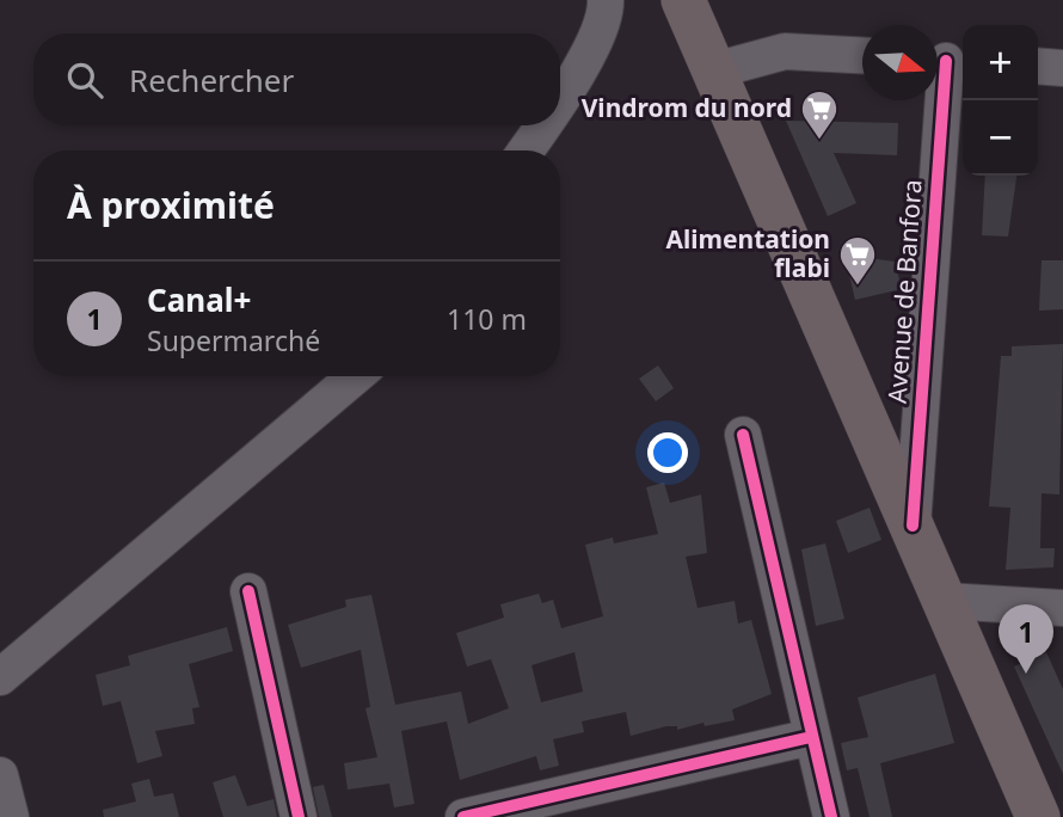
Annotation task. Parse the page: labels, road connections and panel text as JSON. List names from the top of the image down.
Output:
{
  "streets": {
    "main road": ["Avenue de Banfora"]
  },
  "places": {
    "supermarket": ["Vindrom du nord", "Alimentation flabi"]
  },
  "north": "right",
  "page": {
    "map_buttons": ["+", "−"],
    "search": "Rechercher",
    "heading": "À proximité",
    "list": [
      {
        "mark": "1",
        "name": "Canal+",
        "note": "Supermarché",
        "value": "110 m"
      }
    ],
    "pins": "1"
  }
}
